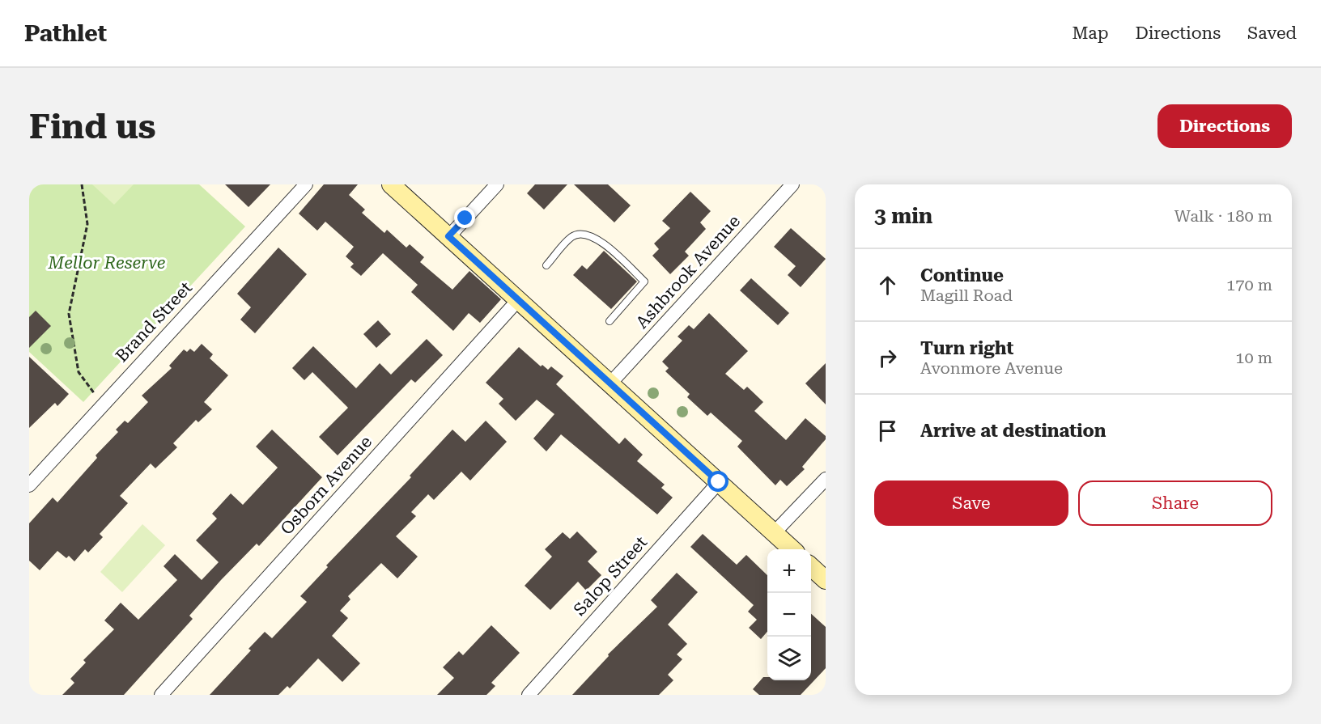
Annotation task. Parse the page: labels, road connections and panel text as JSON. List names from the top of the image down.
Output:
{
  "streets": {
    "street": [
      "Ashbrook Avenue",
      "Brand Street",
      "Osborn Avenue",
      "Salop Street"
    ]
  },
  "parks": ["Mellor Reserve"],
  "page": {
    "header": "Pathlet",
    "nav": ["Map", "Directions", "Saved"],
    "buttons": [
      "Directions",
      ["Save", "Share"]
    ],
    "title": "Find us",
    "heading": ["3 min", "Walk · 180 m"],
    "list": [
      ["Continue", "Magill Road", "170 m"],
      ["Turn right", "Avonmore Avenue", "10 m"],
      "Arrive at destination"
    ],
    "map_buttons": ["+", "−"]
  }
}
